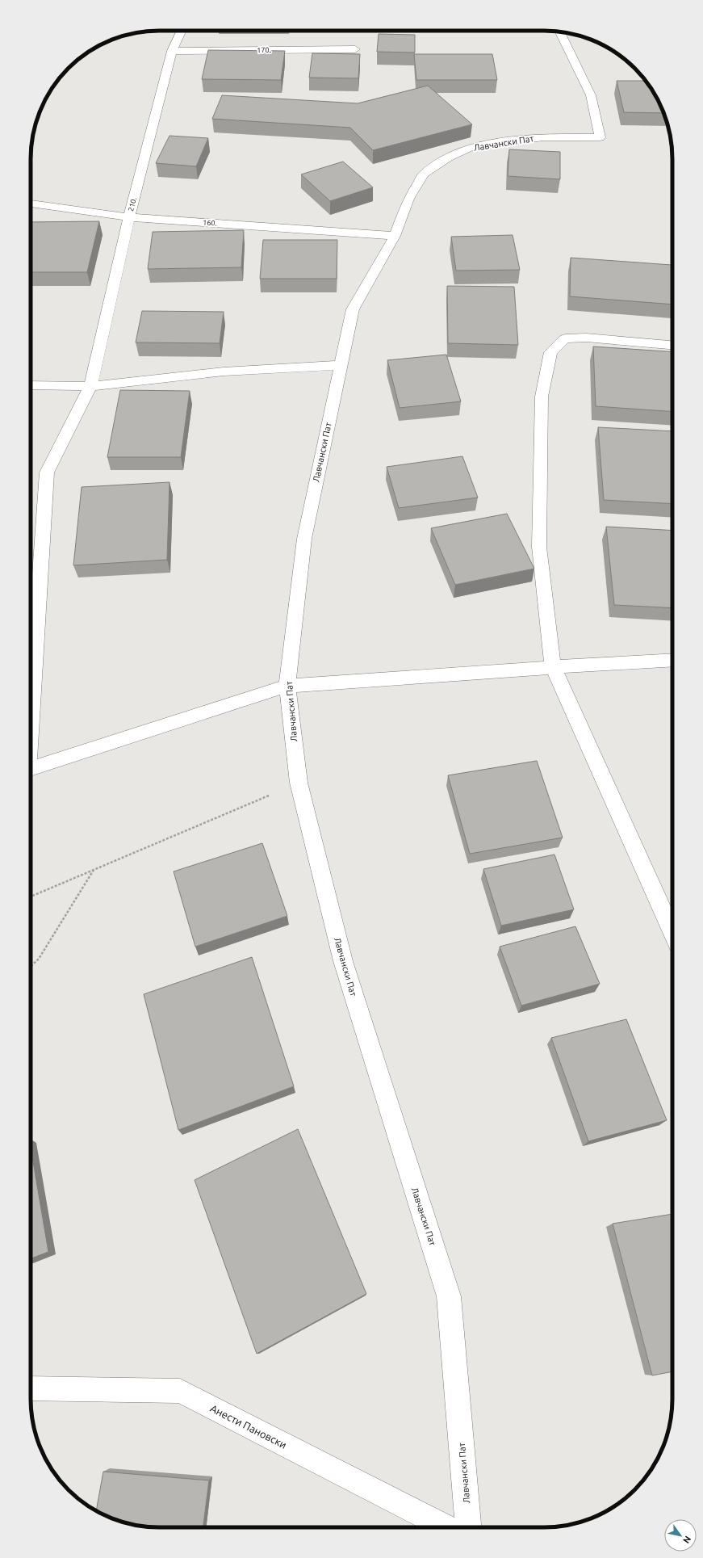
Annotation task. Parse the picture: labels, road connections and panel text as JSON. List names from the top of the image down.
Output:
{
  "streets": {
    "street": [
      "170.",
      "Лавчански Пат",
      "210.",
      "160.",
      "Анести Пановски"
    ]
  },
  "crossings": [
    ["170.", "210."],
    ["Лавчански Пат", "160."],
    ["210.", "160."]
  ],
  "north": "bottom right"
}
